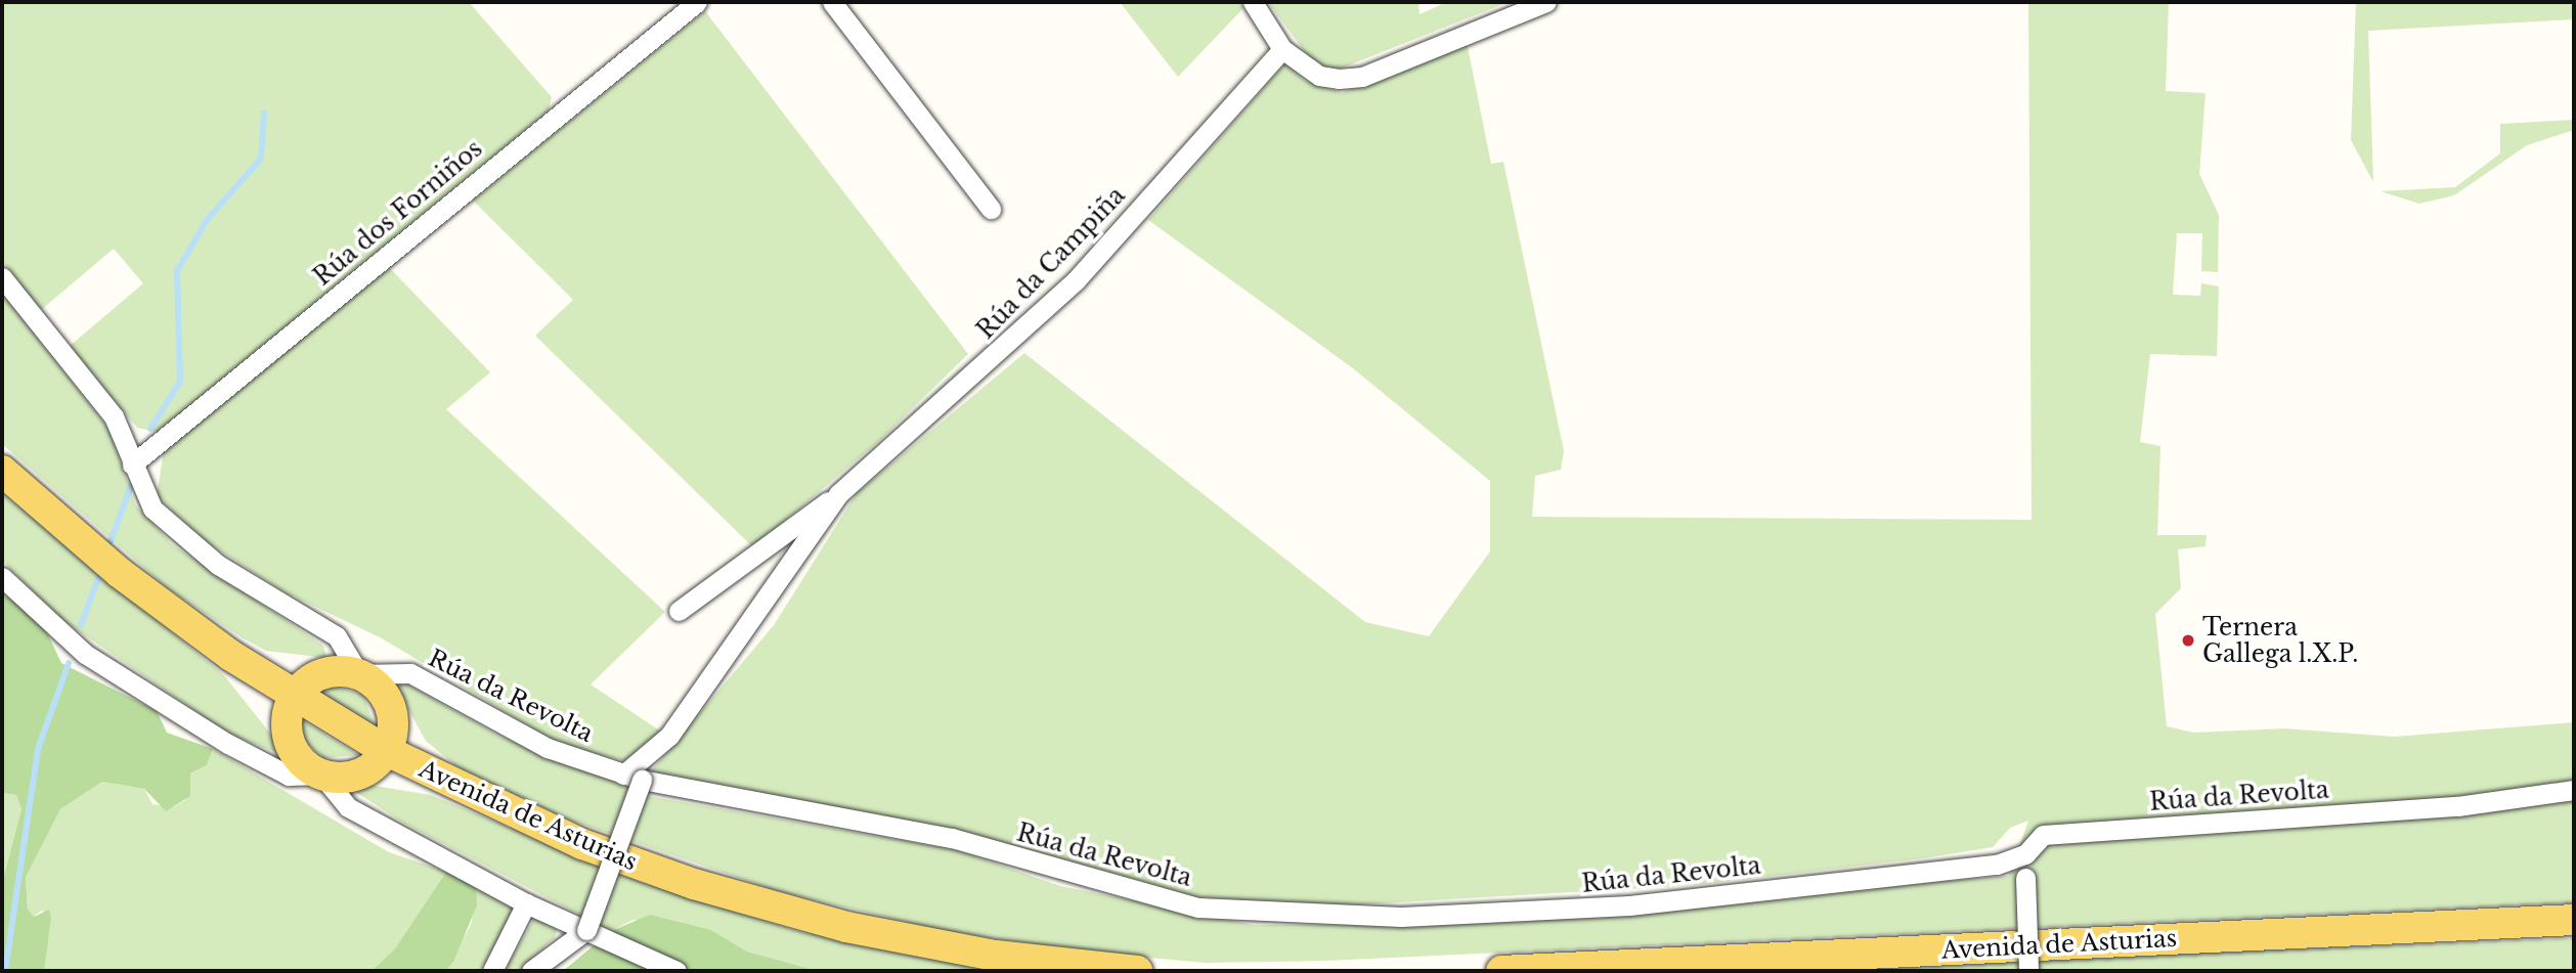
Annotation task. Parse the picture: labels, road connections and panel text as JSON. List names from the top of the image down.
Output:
{
  "streets": {
    "main road": ["Avenida de Asturias"],
    "street": ["Rúa dos Forniños", "Rúa da Campiña", "Rúa da Revolta"]
  },
  "crossings": [
    ["Rúa da Campiña", "Rúa da Revolta"]
  ],
  "places": ["Ternera Gallega l.X.P."]
}
